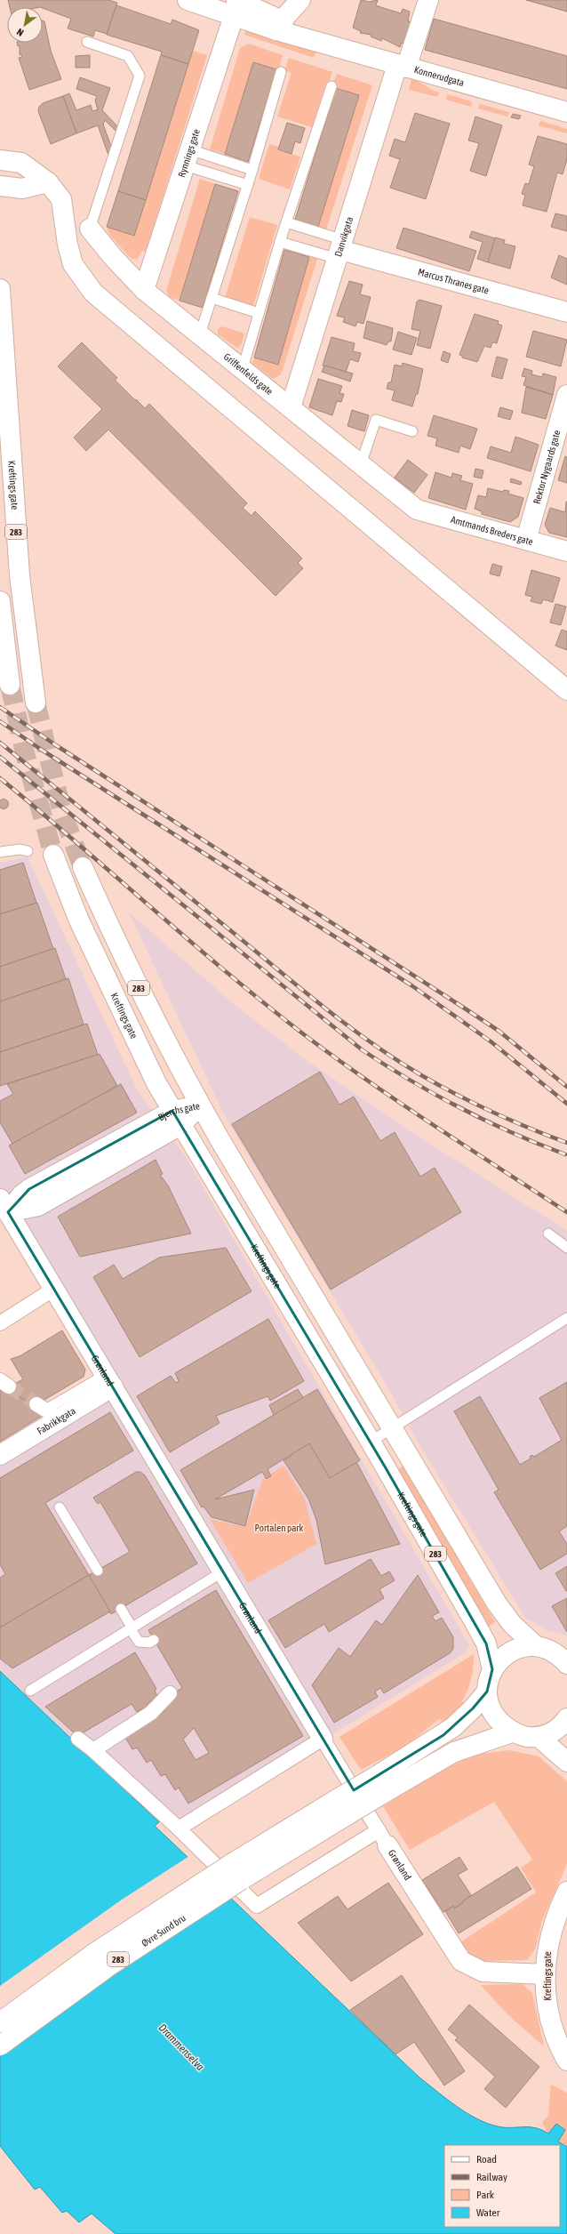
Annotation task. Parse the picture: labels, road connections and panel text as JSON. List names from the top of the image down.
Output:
{
  "streets": {
    "main road": [
      "Konnerudgata",
      "Rynnings gate",
      "Danvikgata",
      "Marcus Thranes gate",
      "Griffenfelds gate",
      "Rektor Nygaards gate",
      "Kreftings gate",
      "Amtmands Breders gate",
      "283",
      "Bjerchs gate",
      "Grønland",
      "Fabrikkgata",
      "Øvre Sund bru"
    ]
  },
  "crossings": [
    ["Konnerudgata", "Rynnings gate"],
    ["Konnerudgata", "Danvikgata"],
    ["Rynnings gate", "Griffenfelds gate"],
    ["Danvikgata", "Marcus Thranes gate"],
    ["Danvikgata", "Griffenfelds gate"],
    ["Griffenfelds gate", "Amtmands Breders gate"],
    ["Rektor Nygaards gate", "Amtmands Breders gate"],
    ["Kreftings gate", "283"],
    ["Kreftings gate", "Bjerchs gate"],
    ["Kreftings gate", "Grønland"],
    ["283", "Bjerchs gate"],
    ["283", "Øvre Sund bru"],
    ["Bjerchs gate", "Grønland"],
    ["Grønland", "Fabrikkgata"]
  ],
  "water": ["Drammenselva"],
  "parks": ["Portalen park"],
  "legend": [
    "Road",
    "Railway",
    "Park",
    "Water"
  ],
  "north": "bottom left"
}
